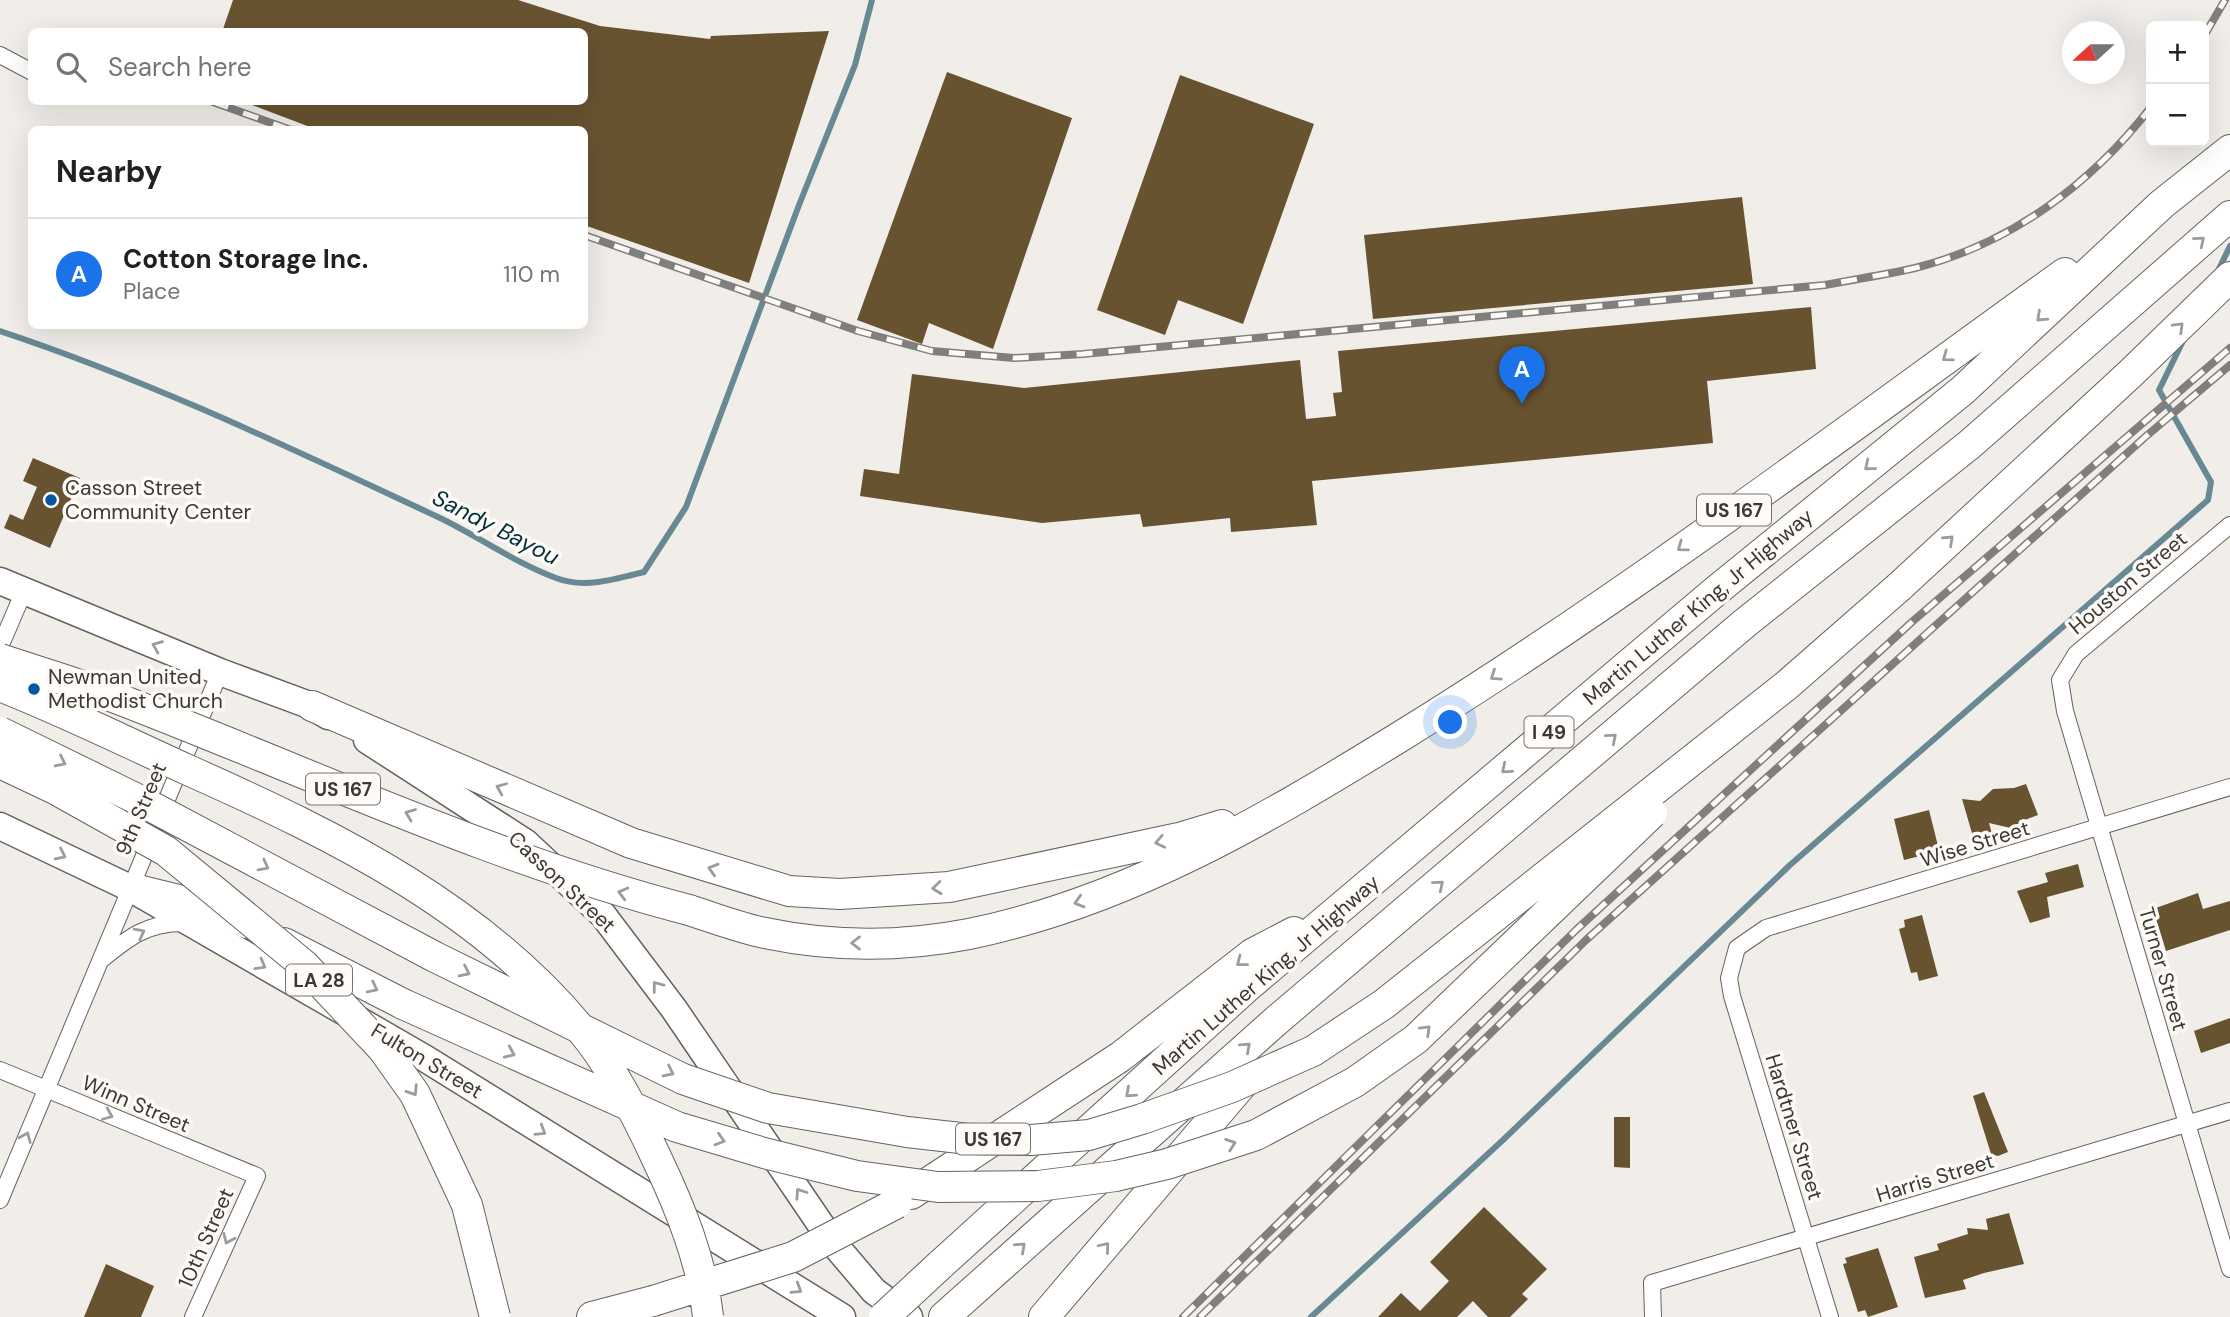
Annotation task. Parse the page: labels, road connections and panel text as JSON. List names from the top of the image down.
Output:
{
  "streets": {
    "highway": [
      "US 167",
      "Martin Luther King, Jr Highway",
      "I 49",
      "LA 28"
    ],
    "main road": ["Casson Street", "Fulton Street"],
    "street": [
      "Houston Street",
      "9th Street",
      "Wise Street",
      "Turner Street",
      "Winn Street",
      "Hardtner Street",
      "Harris Street",
      "10th Street"
    ]
  },
  "crossings": [
    ["US 167", "Martin Luther King, Jr Highway"],
    ["Houston Street", "Turner Street"],
    ["9th Street", "Casson Street"],
    ["9th Street", "Fulton Street"],
    ["9th Street", "Winn Street"],
    ["Wise Street", "Turner Street"],
    ["Wise Street", "Hardtner Street"],
    ["Turner Street", "Harris Street"],
    ["Winn Street", "10th Street"],
    ["Hardtner Street", "Harris Street"]
  ],
  "one_way": [
    "Casson Street",
    "Fulton Street",
    "Winn Street",
    "10th Street"
  ],
  "water": ["Sandy Bayou"],
  "places": ["Casson Street Community Center", "Newman United Methodist Church"],
  "north": "left",
  "page": {
    "map_buttons": ["+", "−"],
    "search": "Search here",
    "heading": "Nearby",
    "list": [
      {
        "mark": "A",
        "name": "Cotton Storage Inc.",
        "note": "Place",
        "value": "110 m"
      }
    ],
    "pins": "A"
  }
}
